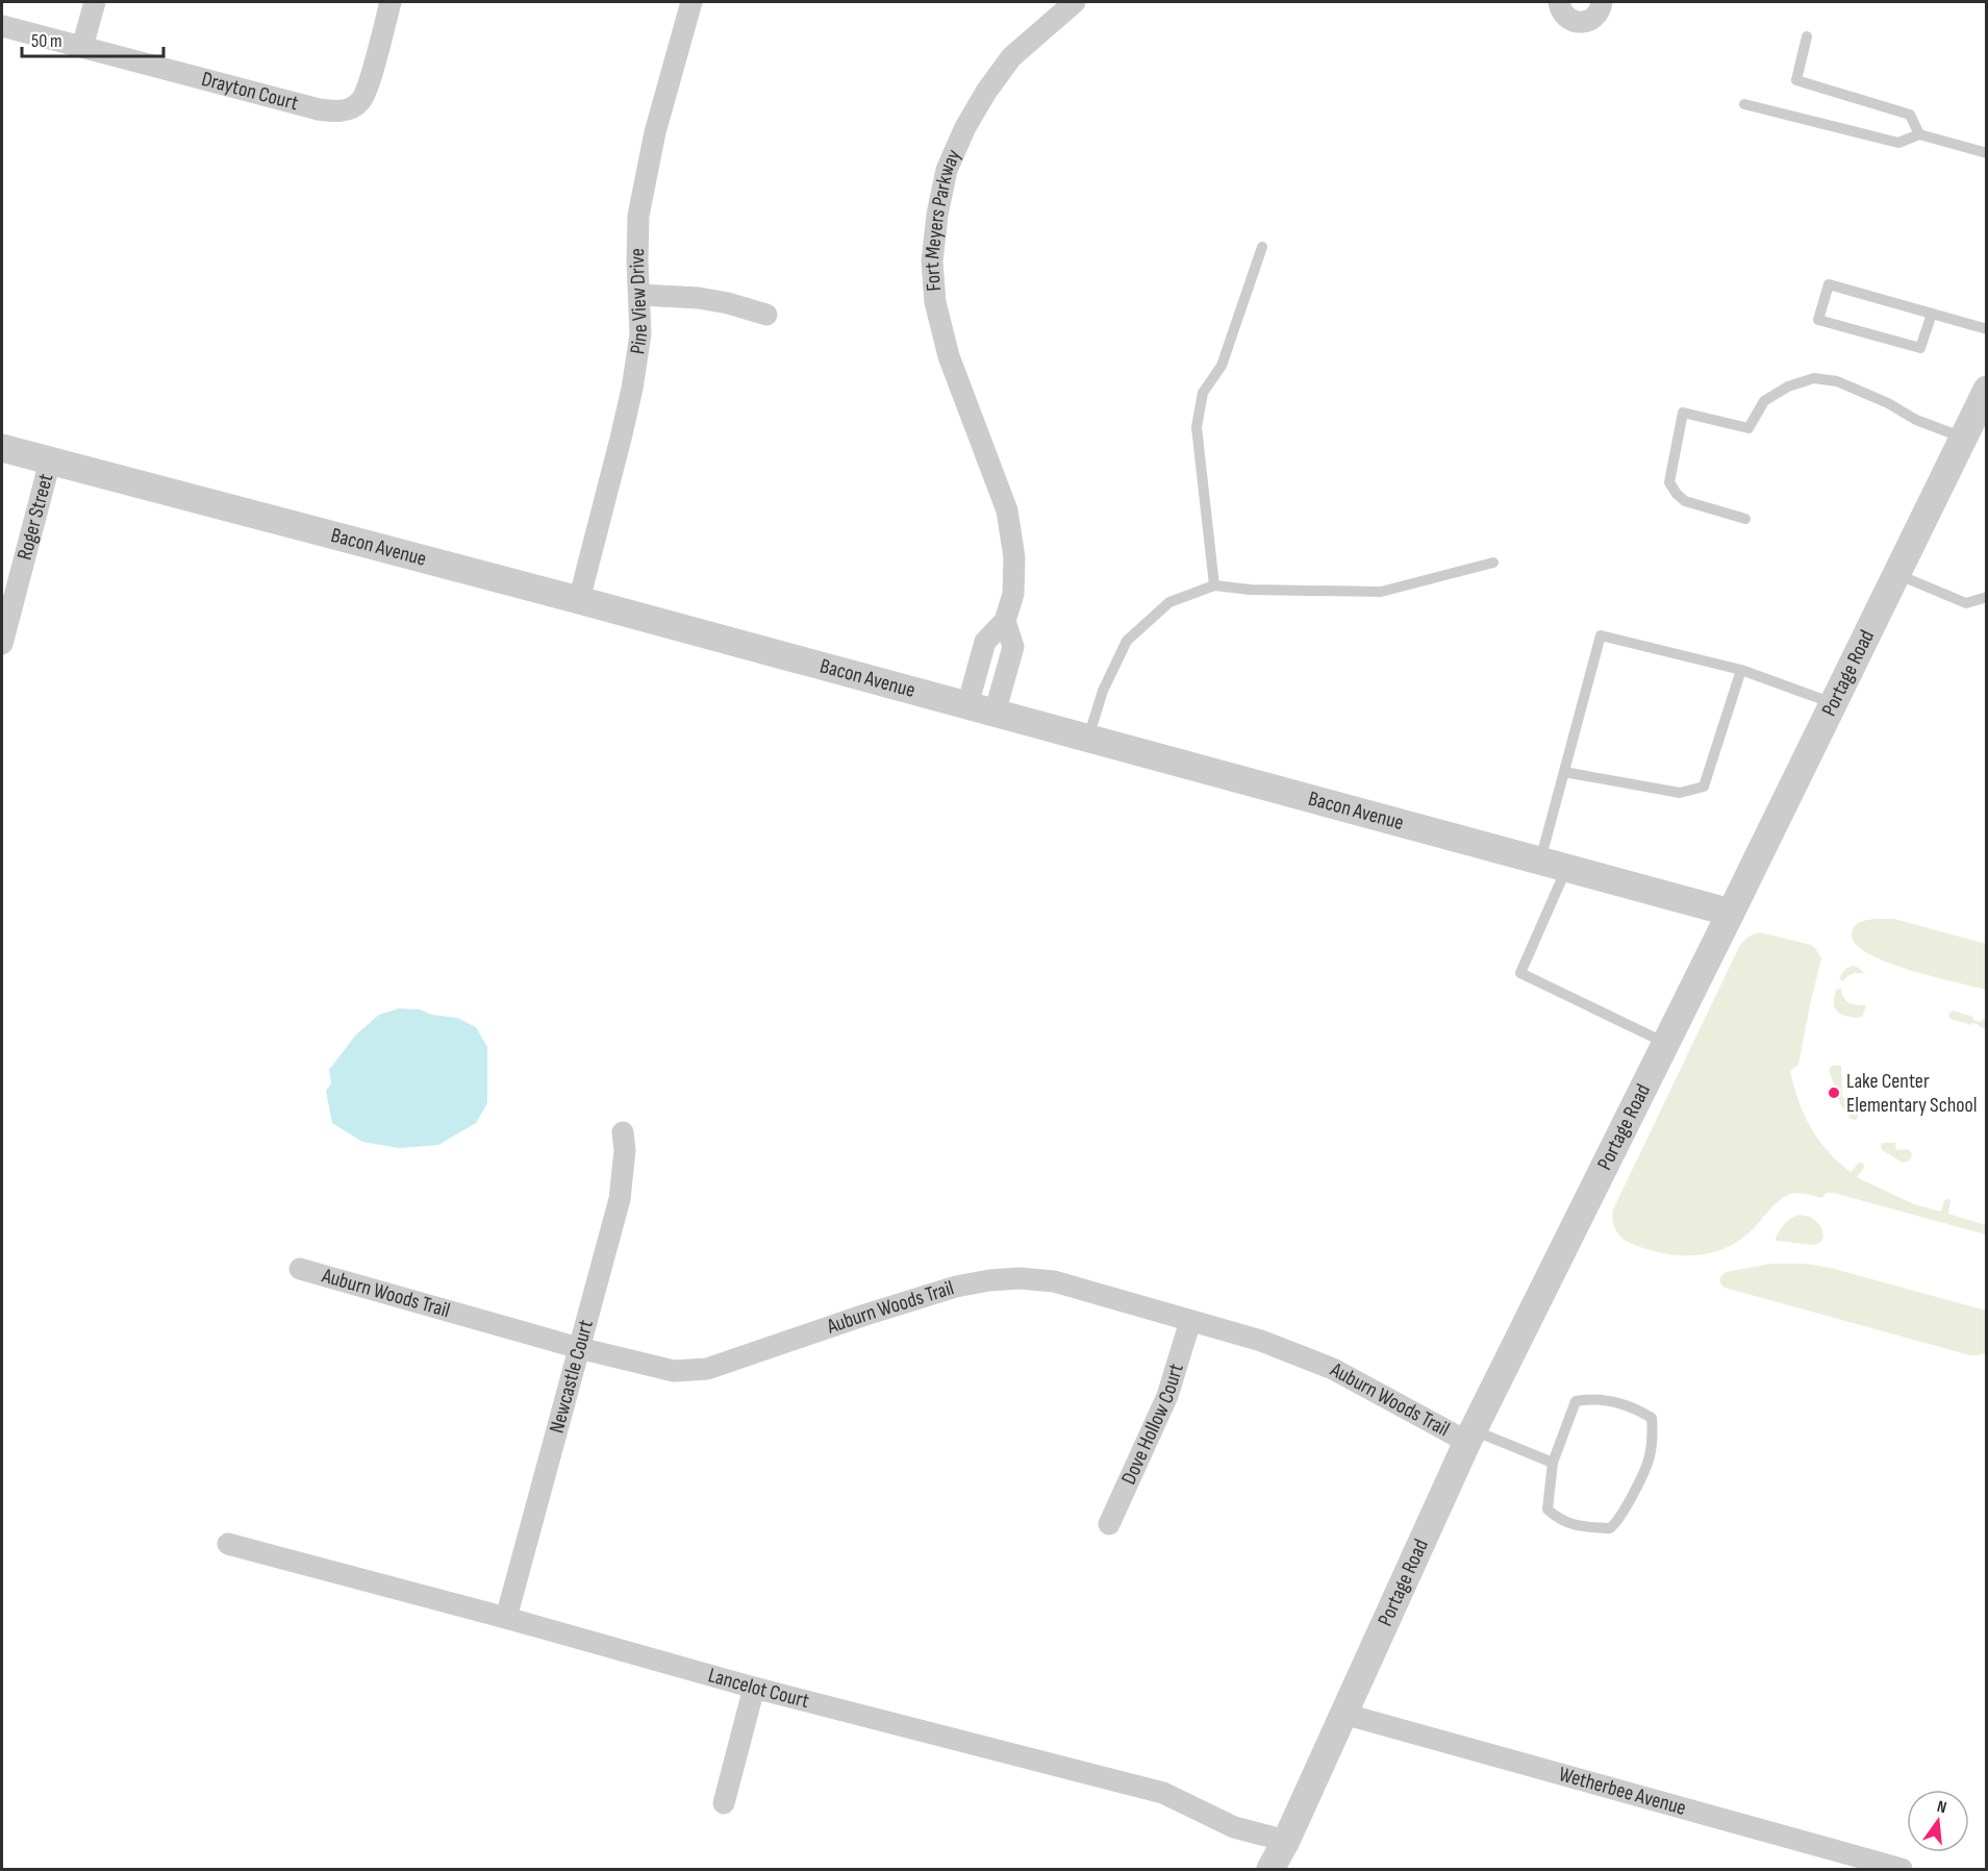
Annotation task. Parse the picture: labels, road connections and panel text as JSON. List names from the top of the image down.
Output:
{
  "streets": {
    "street": [
      "Drayton Court",
      "Fort Meyers Parkway",
      "Pine View Drive",
      "Roger Street",
      "Bacon Avenue",
      "Portage Road",
      "Auburn Woods Trail",
      "Newcastle Court",
      "Dove Hollow Court",
      "Lancelot Court",
      "Wetherbee Avenue"
    ]
  },
  "crossings": [
    ["Fort Meyers Parkway", "Bacon Avenue"],
    ["Pine View Drive", "Bacon Avenue"],
    ["Roger Street", "Bacon Avenue"],
    ["Bacon Avenue", "Portage Road"],
    ["Portage Road", "Auburn Woods Trail"],
    ["Portage Road", "Lancelot Court"],
    ["Portage Road", "Wetherbee Avenue"],
    ["Auburn Woods Trail", "Newcastle Court"],
    ["Auburn Woods Trail", "Dove Hollow Court"],
    ["Newcastle Court", "Lancelot Court"]
  ],
  "places": ["Lake Center Elementary School"],
  "scale_bar": "50 m",
  "north": "top"
}
